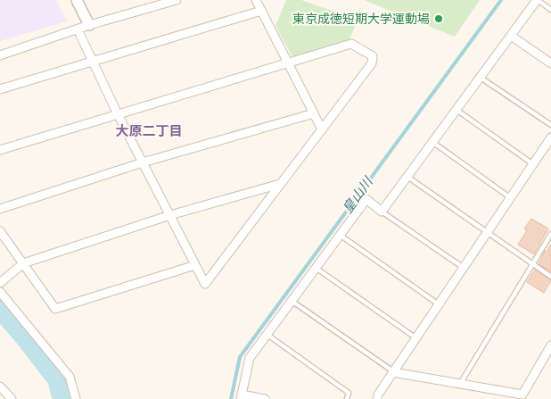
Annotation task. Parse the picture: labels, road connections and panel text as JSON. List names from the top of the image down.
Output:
{
  "districts": ["大原二丁目"],
  "water": ["皇山川"],
  "places": ["東京成徳短期大学運動場"]
}
